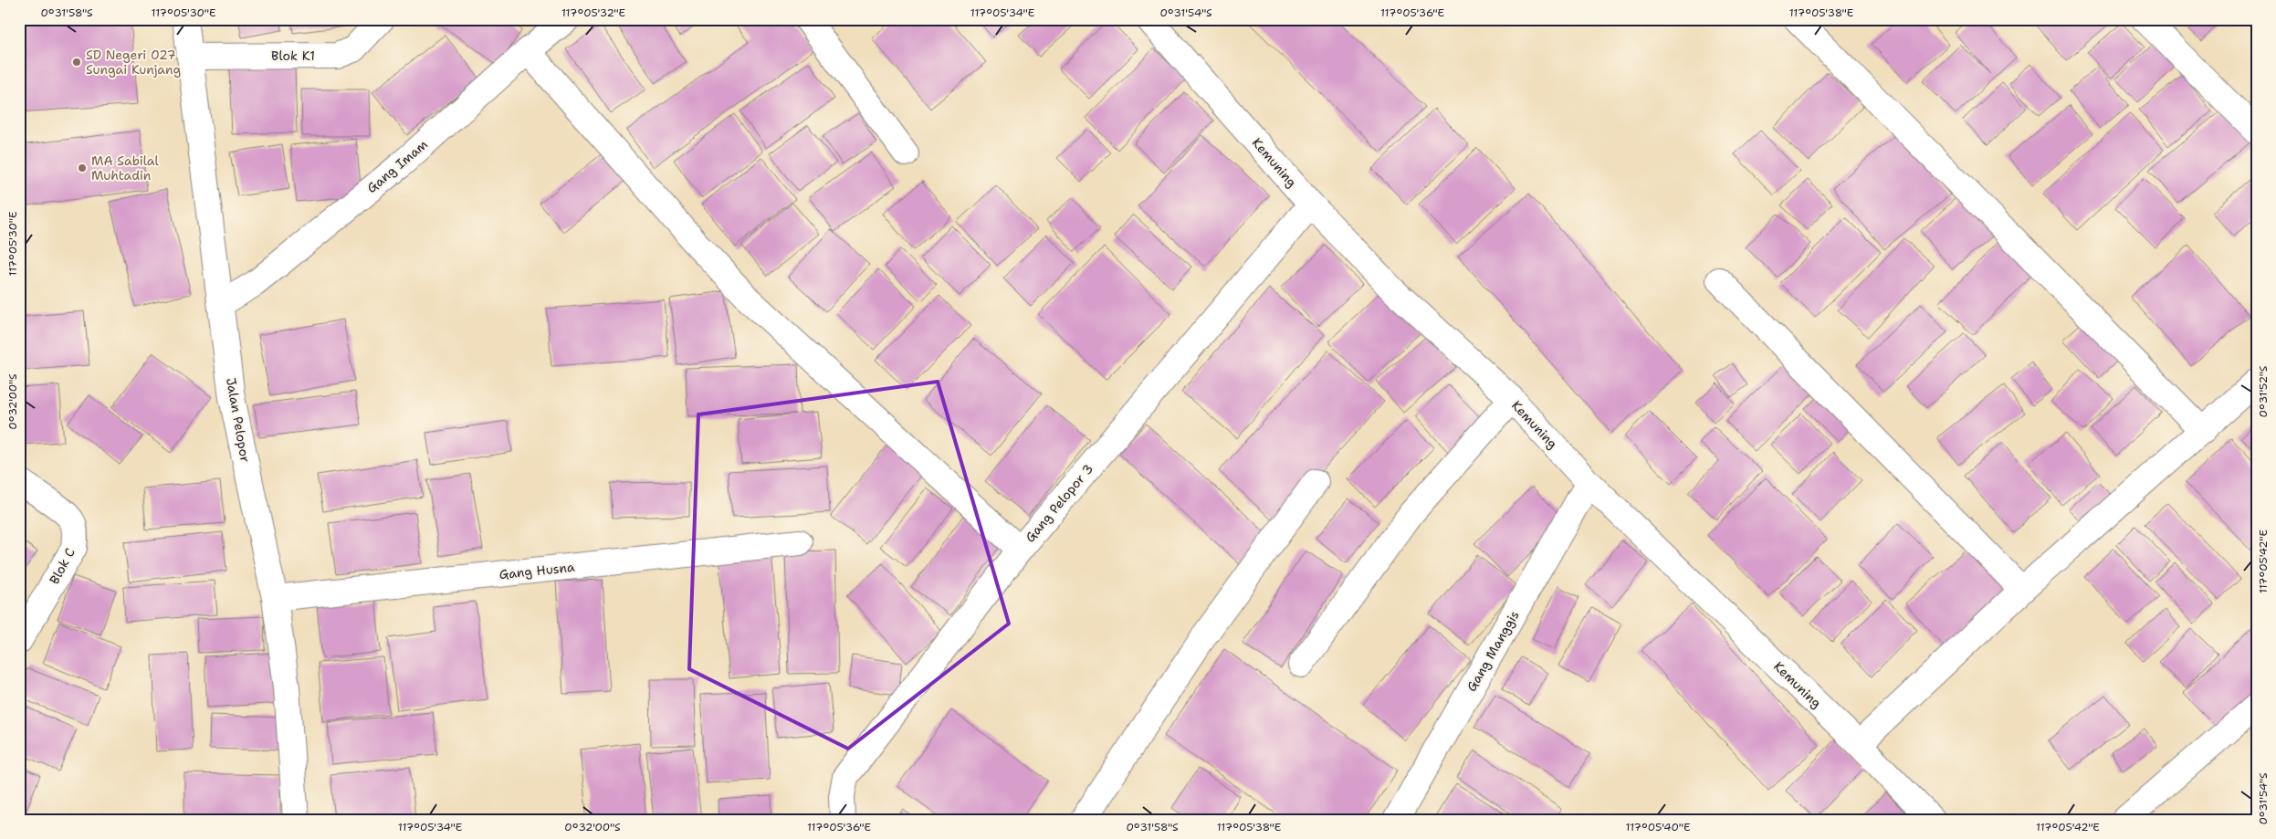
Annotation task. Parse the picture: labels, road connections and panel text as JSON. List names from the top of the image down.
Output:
{
  "streets": {
    "street": [
      "Blok K1",
      "Kemuning",
      "Gang Imam",
      "Jalan Pelopor",
      "Gang Pelopor 3",
      "Blok C",
      "Gang Husna",
      "Gang Manggis"
    ]
  },
  "crossings": [
    ["Blok K1", "Jalan Pelopor"],
    ["Kemuning", "Gang Pelopor 3"],
    ["Kemuning", "Gang Manggis"],
    ["Gang Imam", "Jalan Pelopor"],
    ["Jalan Pelopor", "Gang Husna"]
  ],
  "places": ["SD Negeri 027 Sungai Kunjang", "MA Sabilal Muhtadin"],
  "coordinates": [
    "0°31'58\"S",
    "117°05'30\"E",
    "117°05'32\"E",
    "117°05'34\"E",
    "0°31'54\"S",
    "117°05'36\"E",
    "117°05'38\"E",
    "0°31'52\"S",
    "0°32'00\"S",
    "117°05'42\"E",
    "117°05'40\"E"
  ]
}
